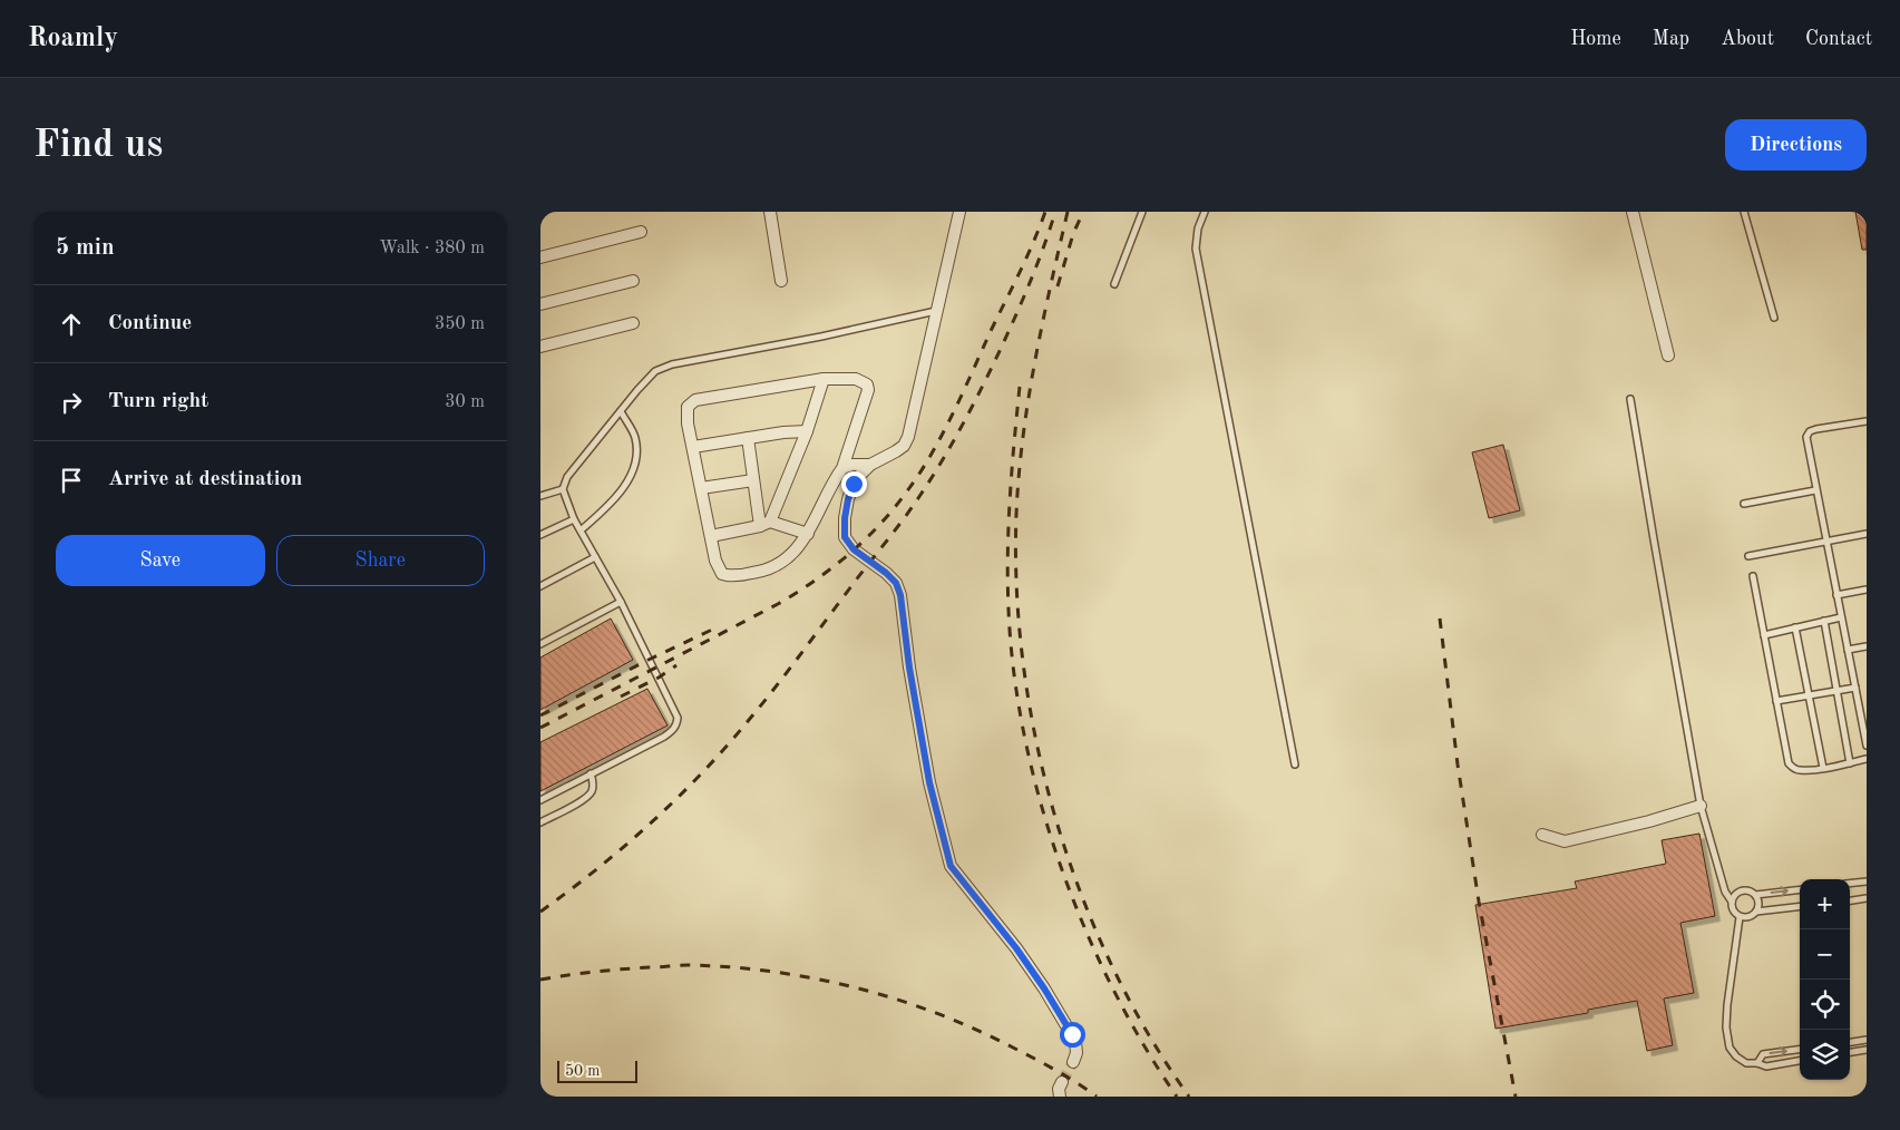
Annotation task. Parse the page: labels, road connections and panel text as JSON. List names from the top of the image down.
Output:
{
  "scale_bar": "50 m",
  "page": {
    "header": "Roamly",
    "nav": [
      "Home",
      "Map",
      "About",
      "Contact"
    ],
    "buttons": [
      "Directions",
      ["Save", "Share"]
    ],
    "title": "Find us",
    "heading": ["5 min", "Walk · 380 m"],
    "list": [
      ["Continue", "350 m"],
      ["Turn right", "30 m"],
      "Arrive at destination"
    ],
    "map_buttons": ["+", "−"],
    "scale": "50 m"
  }
}
